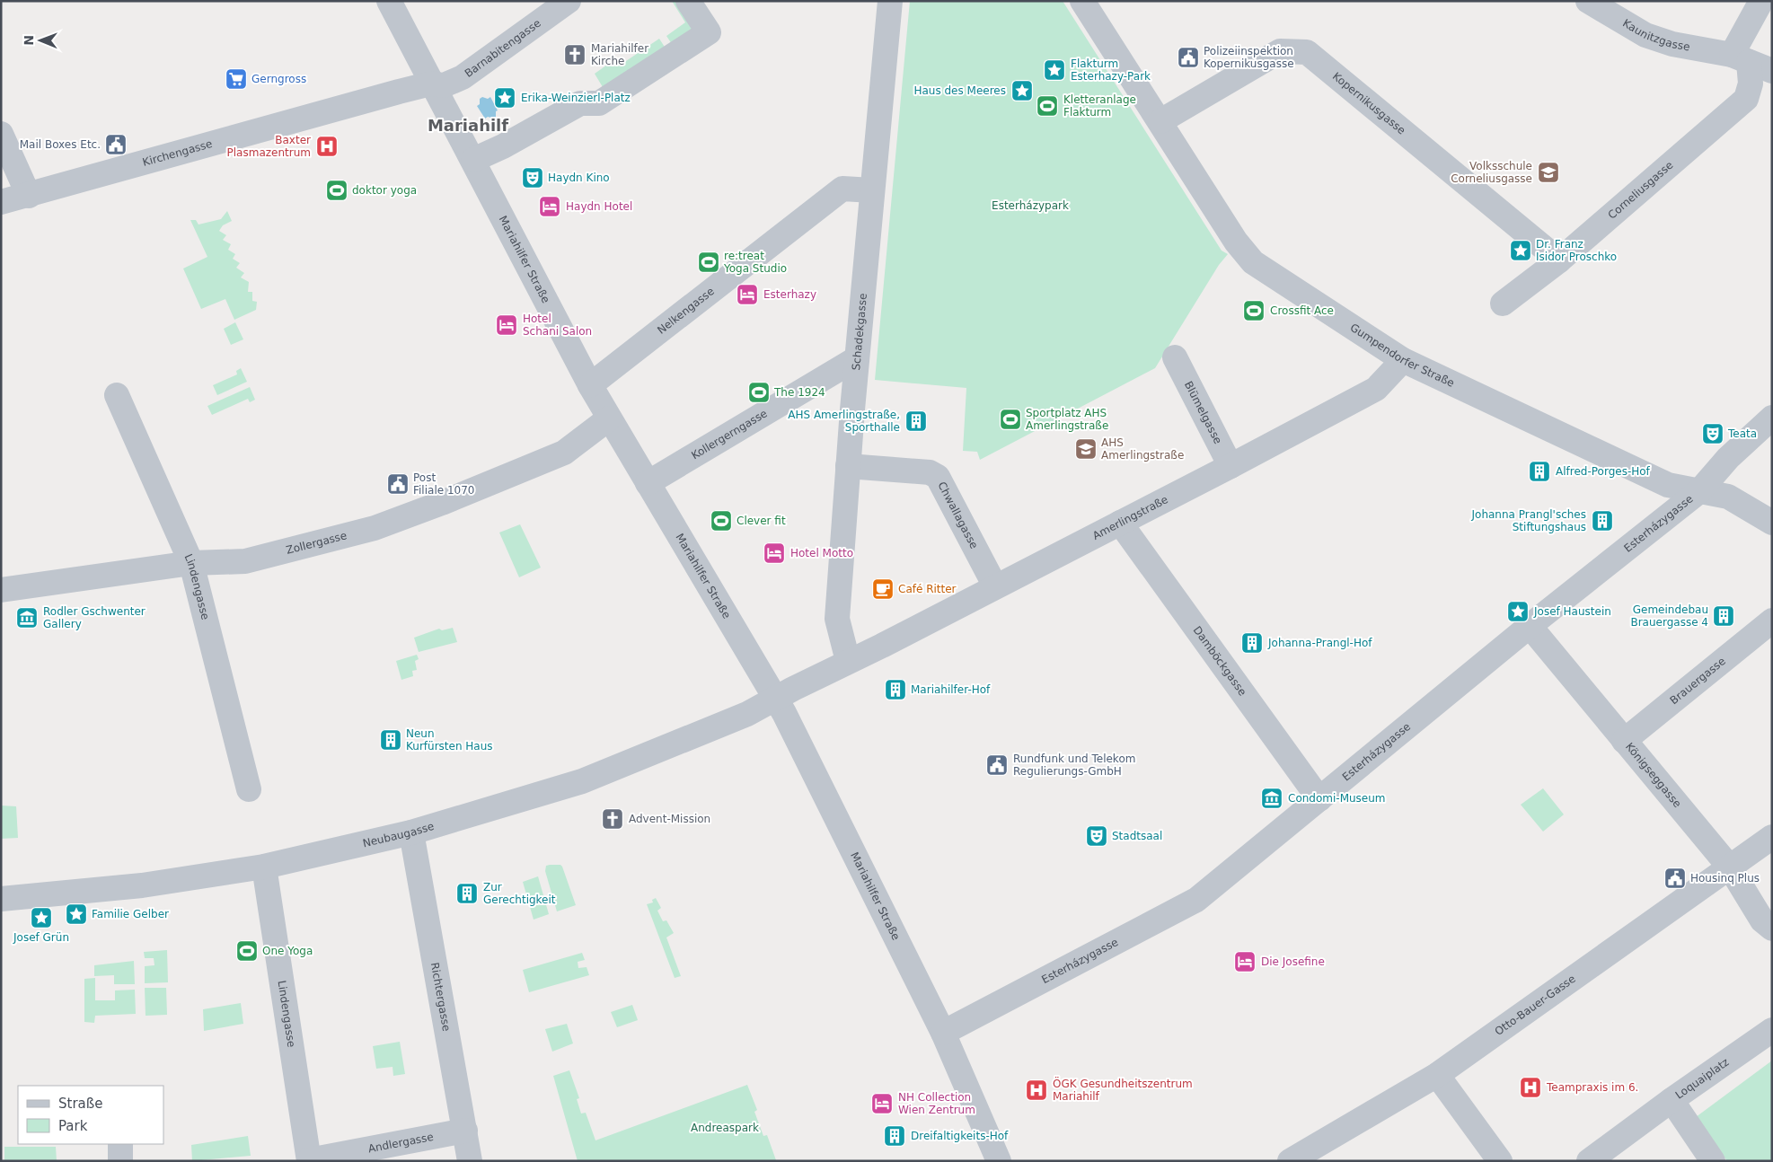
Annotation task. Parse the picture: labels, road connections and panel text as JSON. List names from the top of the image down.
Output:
{
  "streets": {
    "street": [
      "Kaunitzgasse",
      "Barnabitengasse",
      "Kopernikusgasse",
      "Kirchengasse",
      "Corneliusgasse",
      "Mariahilfer Straße",
      "Nelkengasse",
      "Schadekgasse",
      "Gumpendorfer Straße",
      "Blümelgasse",
      "Kollergerngasse",
      "Chwallagasse",
      "Amerlingstraße",
      "Esterházygasse",
      "Zollergasse",
      "Lindengasse",
      "Damböckgasse",
      "Brauergasse",
      "Königseggasse",
      "Neubaugasse",
      "Richtergasse",
      "Otto-Bauer-Gasse",
      "Loquaiplatz",
      "Andlergasse"
    ]
  },
  "crossings": [
    ["Kaunitzgasse", "Corneliusgasse"],
    ["Barnabitengasse", "Kirchengasse"],
    ["Barnabitengasse", "Mariahilfer Straße"],
    ["Kopernikusgasse", "Corneliusgasse"],
    ["Kopernikusgasse", "Gumpendorfer Straße"],
    ["Kirchengasse", "Mariahilfer Straße"],
    ["Mariahilfer Straße", "Nelkengasse"],
    ["Mariahilfer Straße", "Kollergerngasse"],
    ["Mariahilfer Straße", "Esterházygasse"],
    ["Mariahilfer Straße", "Zollergasse"],
    ["Mariahilfer Straße", "Neubaugasse"],
    ["Nelkengasse", "Schadekgasse"],
    ["Schadekgasse", "Kollergerngasse"],
    ["Schadekgasse", "Chwallagasse"],
    ["Schadekgasse", "Amerlingstraße"],
    ["Schadekgasse", "Neubaugasse"],
    ["Gumpendorfer Straße", "Amerlingstraße"],
    ["Gumpendorfer Straße", "Esterházygasse"],
    ["Blümelgasse", "Amerlingstraße"],
    ["Chwallagasse", "Amerlingstraße"],
    ["Amerlingstraße", "Damböckgasse"],
    ["Amerlingstraße", "Neubaugasse"],
    ["Esterházygasse", "Damböckgasse"],
    ["Esterházygasse", "Königseggasse"],
    ["Zollergasse", "Lindengasse"],
    ["Lindengasse", "Neubaugasse"],
    ["Lindengasse", "Andlergasse"],
    ["Brauergasse", "Königseggasse"],
    ["Königseggasse", "Otto-Bauer-Gasse"],
    ["Neubaugasse", "Richtergasse"],
    ["Richtergasse", "Andlergasse"]
  ],
  "districts": ["Mariahilf"],
  "parks": ["Esterházypark", "Andreaspark"],
  "places": {
    "church": ["Mariahilfer Kirche", "Advent-Mission"],
    "public building": [
      "Polizeiinspektion Kopernikusgasse",
      "Mail Boxes Etc.",
      "Post Filiale 1070",
      "Rundfunk und Telekom Regulierungs-GmbH",
      "Housinq Plus"
    ],
    "place": [
      "Flakturm Esterhazy-Park",
      "Haus des Meeres",
      "Erika-Weinzierl-Platz",
      "Dr. Franz Isidor Proschko",
      "Josef Haustein",
      "Familie Gelber",
      "Josef Grün"
    ],
    "supermarket": ["Gerngross"],
    "sports": [
      "Kletteranlage Flakturm",
      "doktor yoga",
      "re:treat Yoga Studio",
      "Crossfit Ace",
      "The 1924",
      "Sportplatz AHS Amerlingstraße",
      "Clever fit",
      "One Yoga"
    ],
    "hospital": ["Baxter Plasmazentrum", "Teampraxis im 6.", "ÖGK Gesundheitszentrum Mariahilf"],
    "school or university": ["Volksschule Corneliusgasse", "AHS Amerlingstraße"],
    "theatre": ["Haydn Kino", "Teata", "Stadtsaal"],
    "hotel": [
      "Haydn Hotel",
      "Esterhazy",
      "Hotel Schani Salon",
      "Hotel Motto",
      "Die Josefine",
      "NH Collection Wien Zentrum"
    ],
    "building": [
      "AHS Amerlingstraße, Sporthalle",
      "Alfred-Porges-Hof",
      "Johanna Prangl'sches Stiftungshaus",
      "Gemeindebau Brauergasse 4",
      "Johanna-Prangl-Hof",
      "Mariahilfer-Hof",
      "Neun Kurfürsten Haus",
      "Zur Gerechtigkeit",
      "Dreifaltigkeits-Hof"
    ],
    "cafe": ["Café Ritter"],
    "museum": ["Rodler Gschwenter Gallery", "Condomi-Museum"]
  },
  "legend": ["Straße", "Park"],
  "north": "left"
}
